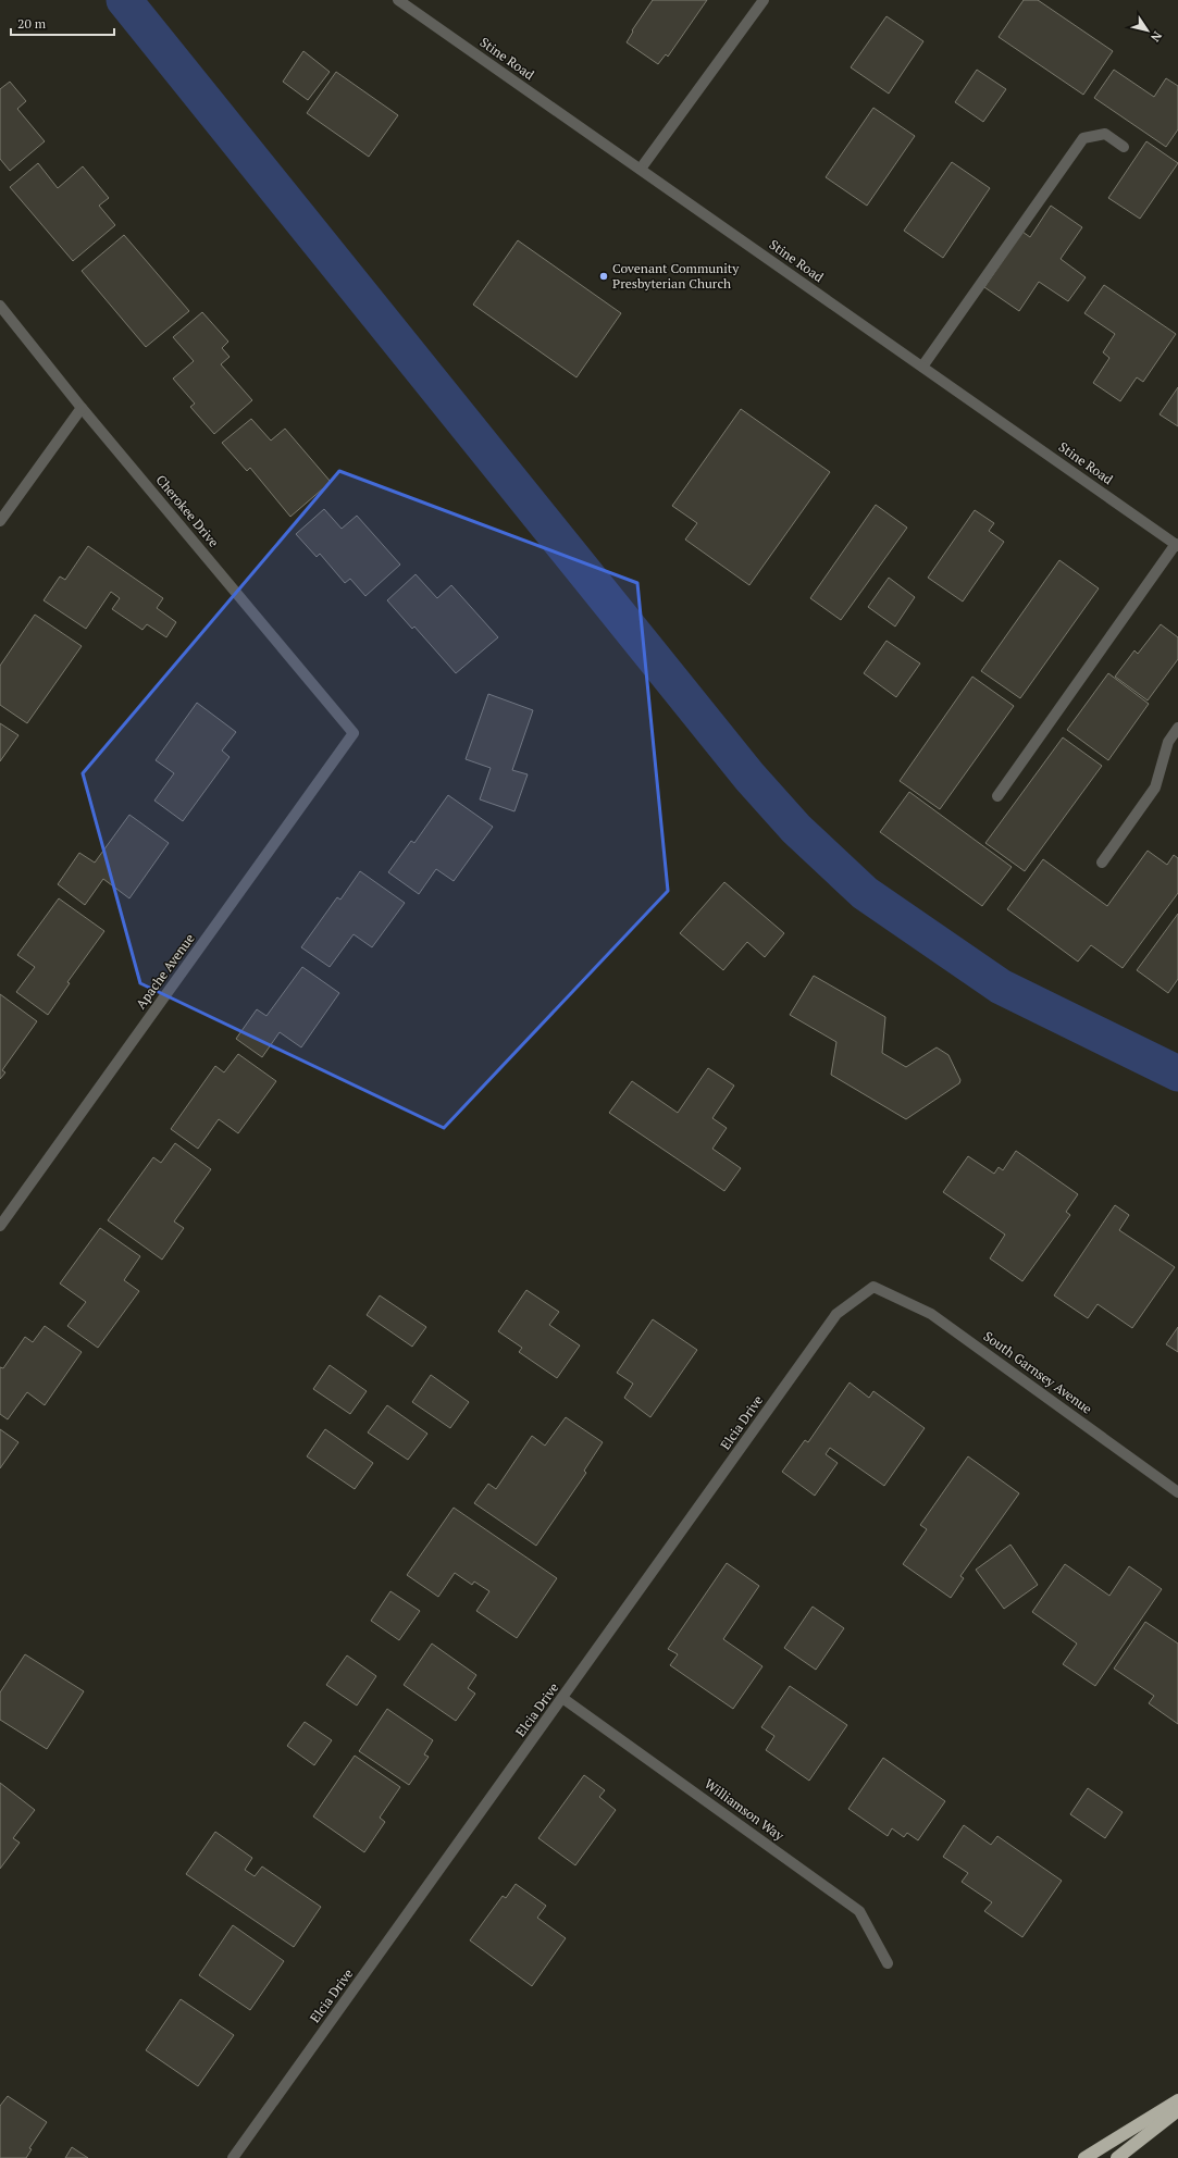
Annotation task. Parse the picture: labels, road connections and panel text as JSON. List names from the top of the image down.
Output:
{
  "streets": {
    "street": [
      "Stine Road",
      "Cherokee Drive",
      "Apache Avenue",
      "South Garnsey Avenue",
      "Elcia Drive",
      "Williamson Way"
    ]
  },
  "crossings": [
    ["Cherokee Drive", "Apache Avenue"],
    ["South Garnsey Avenue", "Elcia Drive"],
    ["Elcia Drive", "Williamson Way"]
  ],
  "places": ["Covenant Community Presbyterian Church"],
  "scale_bar": "20 m",
  "north": "bottom right"
}
